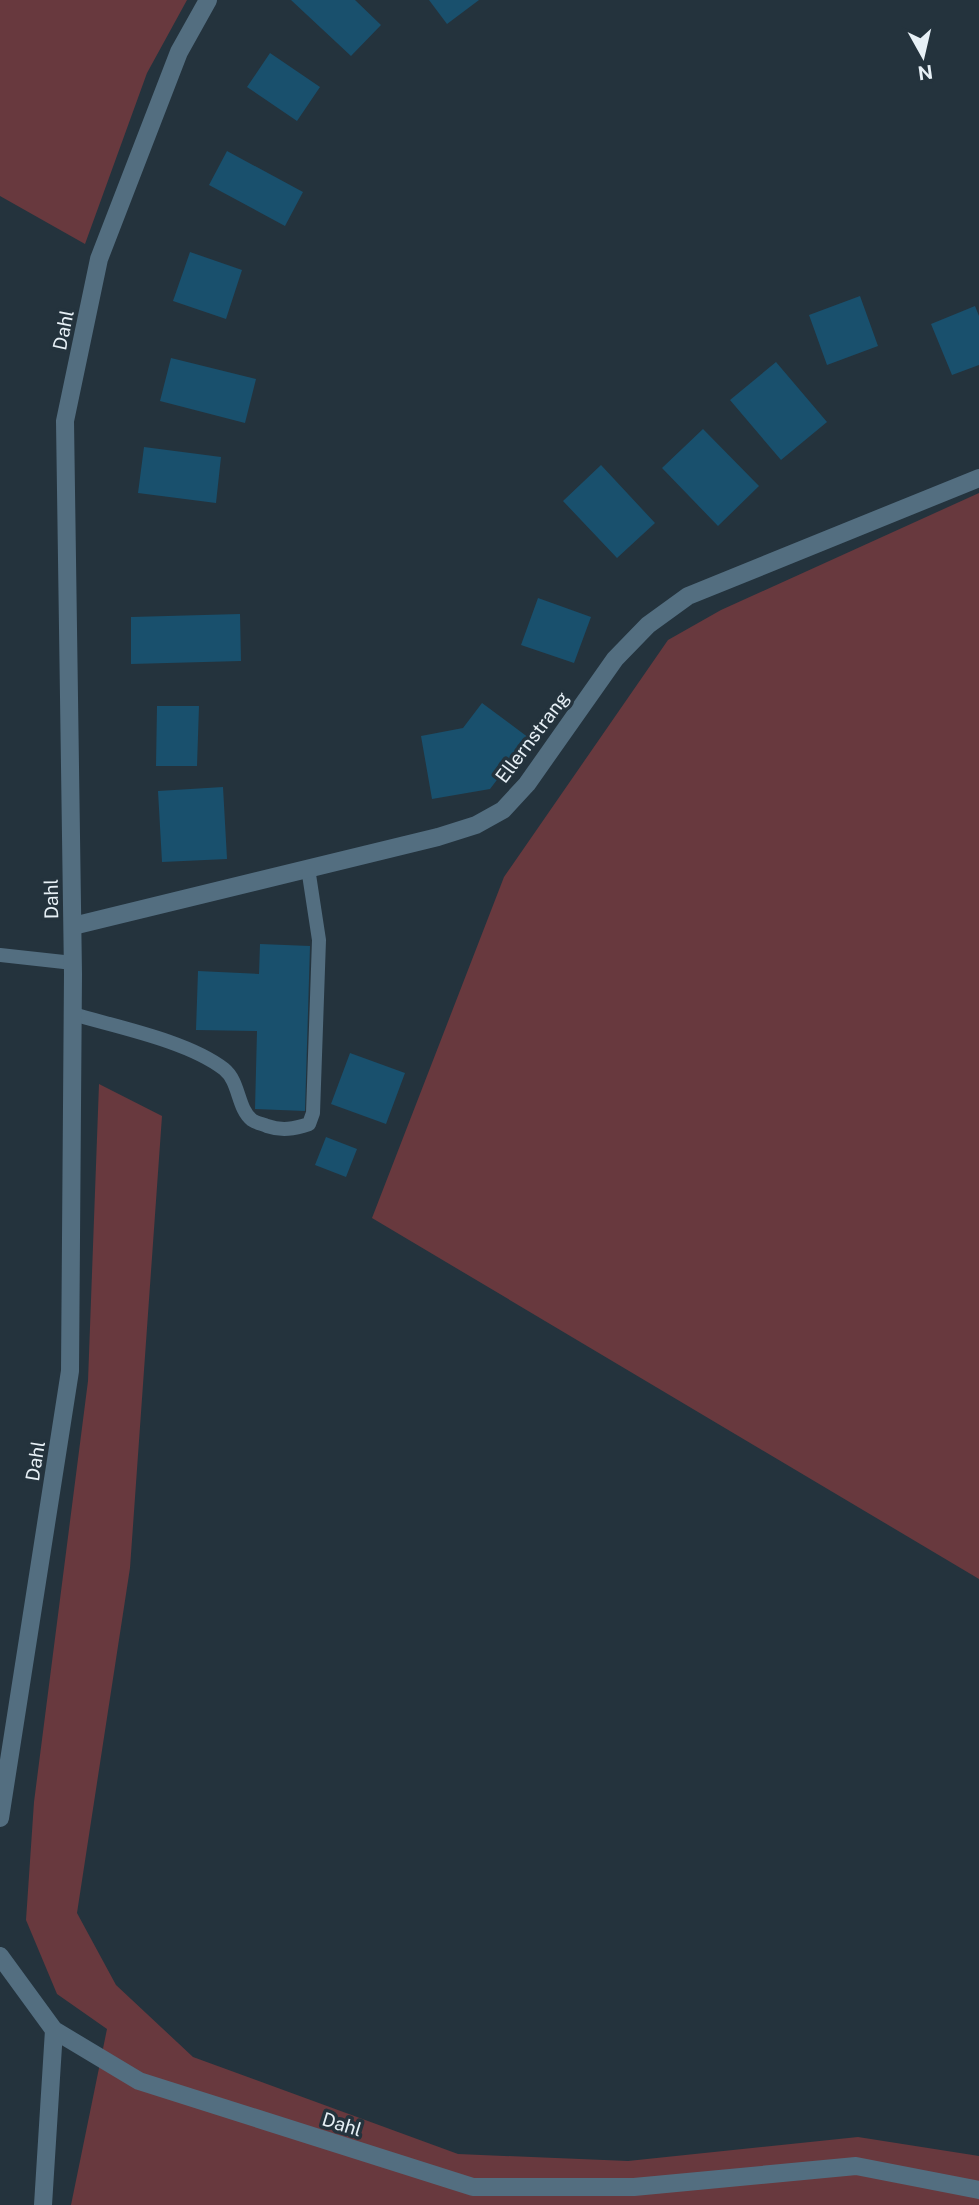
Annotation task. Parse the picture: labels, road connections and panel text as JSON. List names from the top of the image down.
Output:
{
  "streets": {
    "street": ["Dahl", "Ellernstrang"]
  },
  "crossings": [
    ["Dahl", "Ellernstrang"]
  ],
  "north": "bottom"
}
